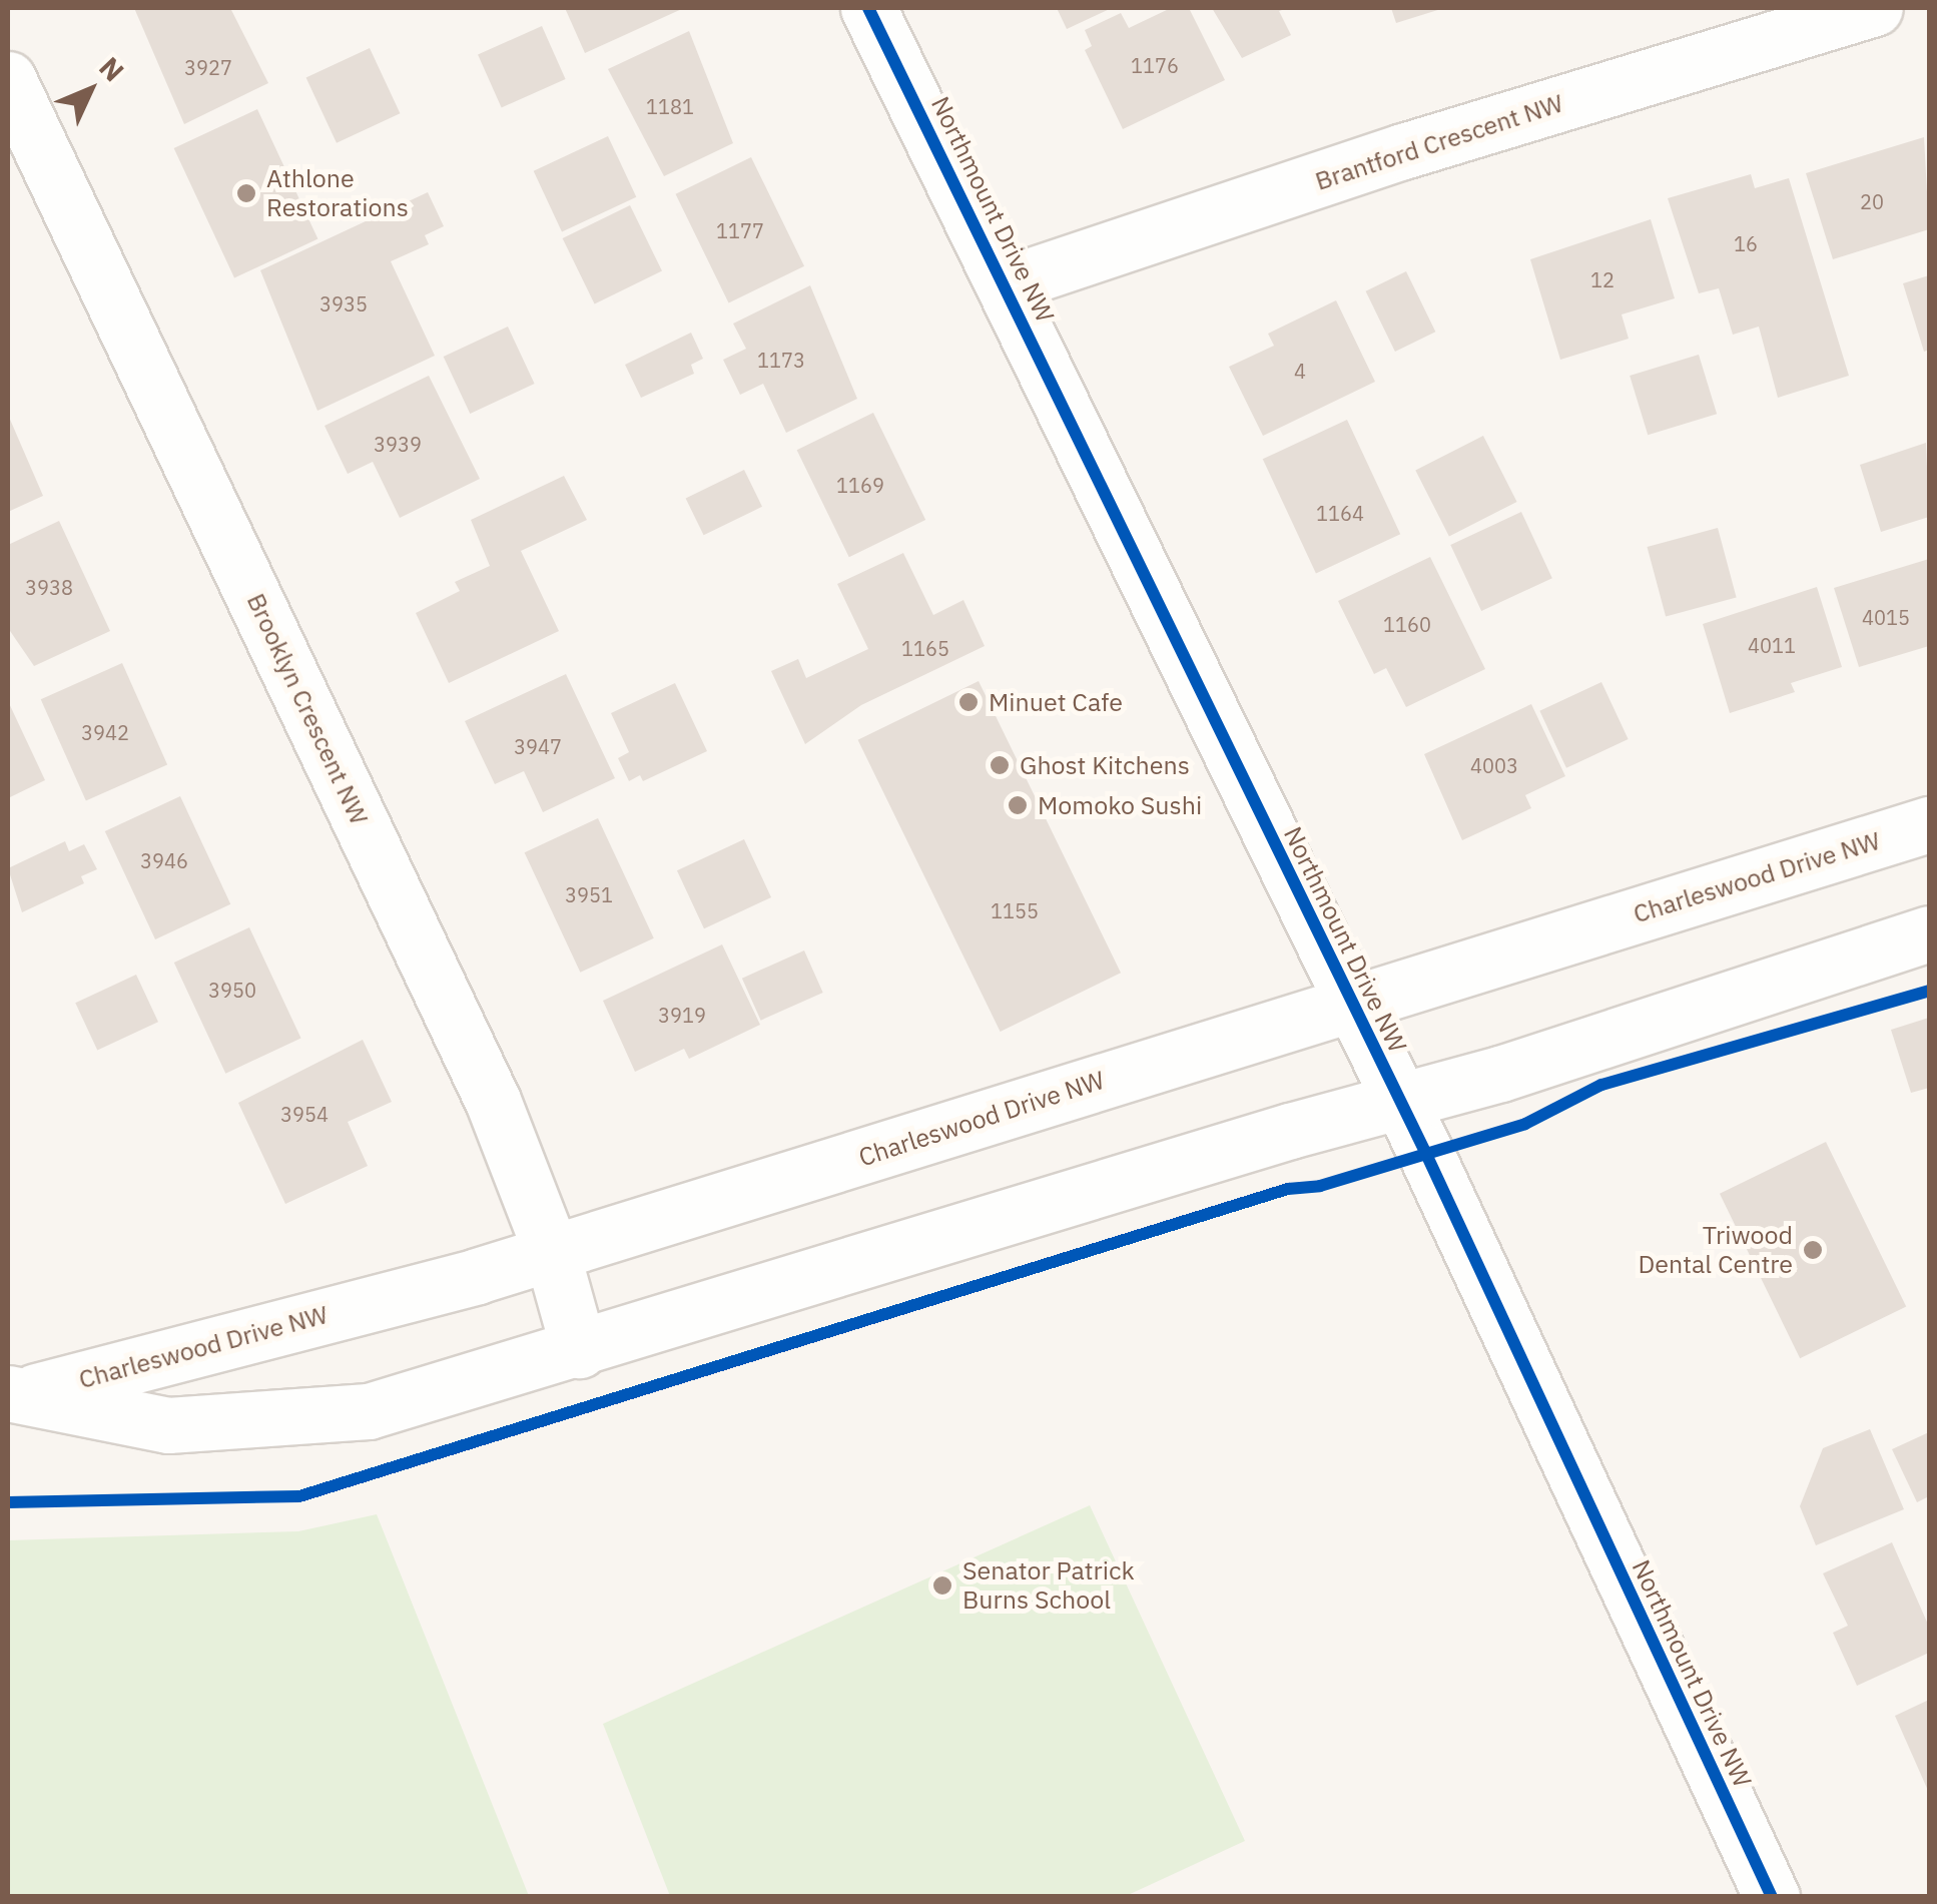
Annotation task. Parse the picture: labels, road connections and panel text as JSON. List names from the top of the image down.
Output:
{
  "streets": {
    "street": [
      "Brantford Crescent NW",
      "Northmount Drive NW",
      "Brooklyn Crescent NW",
      "Charleswood Drive NW"
    ]
  },
  "crossings": [
    ["Brantford Crescent NW", "Northmount Drive NW"],
    ["Northmount Drive NW", "Charleswood Drive NW"],
    ["Brooklyn Crescent NW", "Charleswood Drive NW"]
  ],
  "places": [
    "Athlone Restorations",
    "Minuet Cafe",
    "Ghost Kitchens",
    "Momoko Sushi",
    "Triwood Dental Centre",
    "Senator Patrick Burns School"
  ],
  "house_numbers": [
    "1176",
    "3927",
    "1181",
    "20",
    "1177",
    "16",
    "12",
    "3935",
    "1173",
    "4",
    "3939",
    "1169",
    "1164",
    "3938",
    "4015",
    "1160",
    "4011",
    "1165",
    "3942",
    "3947",
    "4003",
    "3946",
    "3951",
    "1155",
    "3950",
    "3919",
    "3954"
  ],
  "north": "top right"
}
